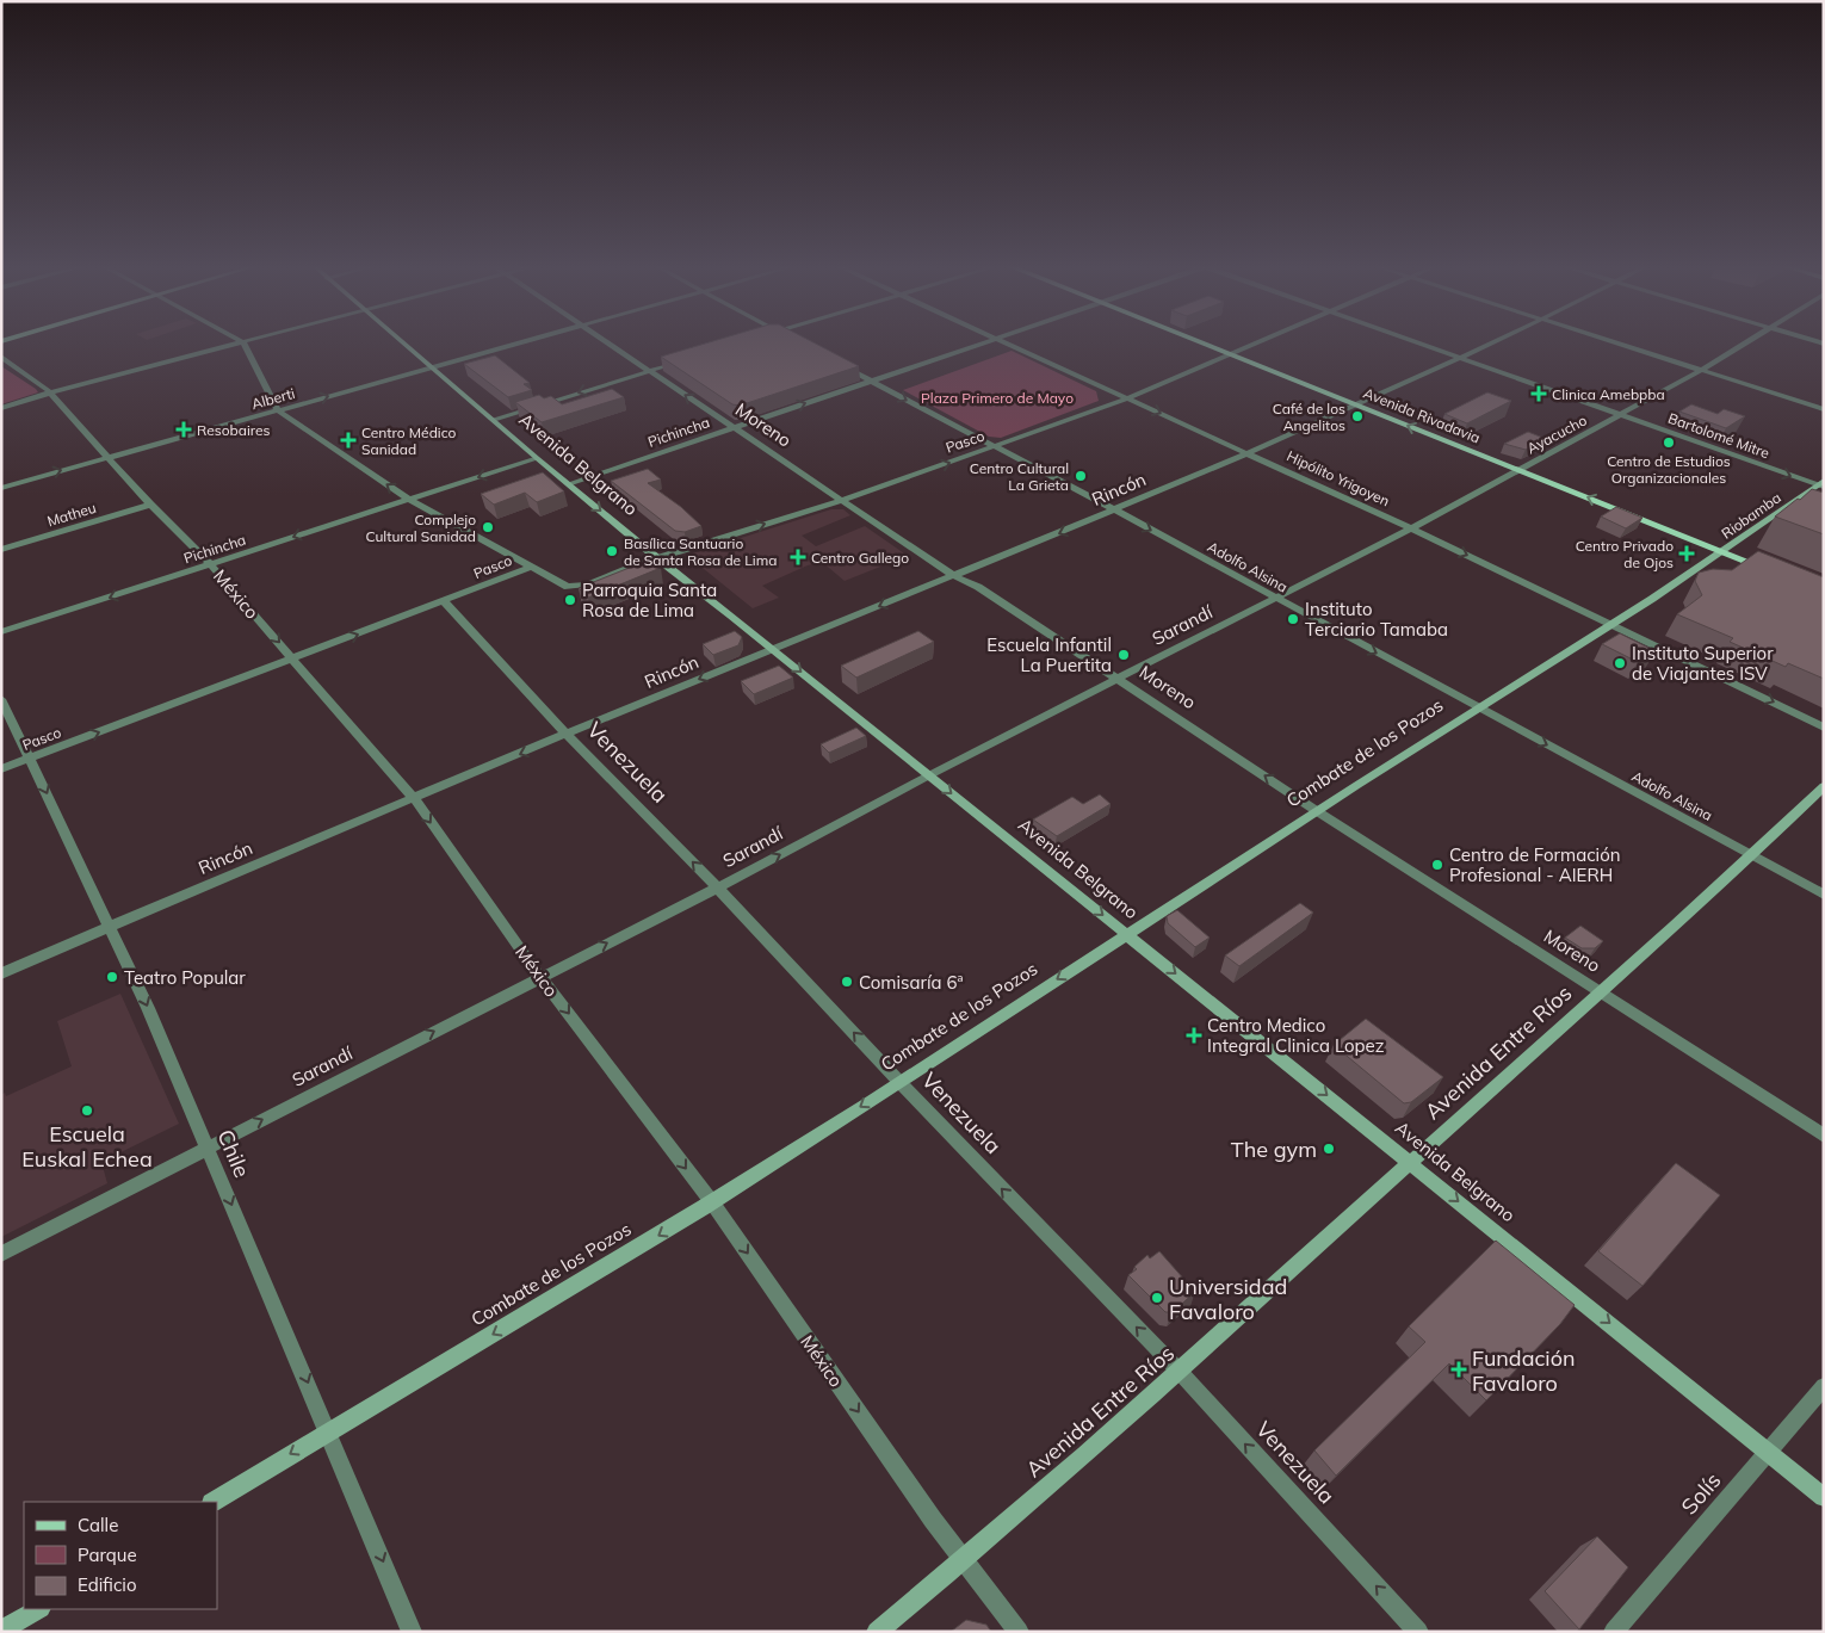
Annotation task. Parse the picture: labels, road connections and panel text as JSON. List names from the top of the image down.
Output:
{
  "streets": {
    "main road": [
      "Avenida Rivadavia",
      "Avenida Belgrano",
      "Riobamba",
      "Combate de los Pozos",
      "Avenida Entre Ríos"
    ],
    "street": [
      "Alberti",
      "Moreno",
      "Pichincha",
      "Ayacucho",
      "Bartolomé Mitre",
      "Pasco",
      "Hipólito Yrigoyen",
      "Rincón",
      "Matheu",
      "Adolfo Alsina",
      "México",
      "Sarandí",
      "Venezuela",
      "Chile",
      "Solís"
    ]
  },
  "crossings": [
    ["Alberti", "Avenida Belgrano"],
    ["Alberti", "México"],
    ["Avenida Rivadavia", "Ayacucho"],
    ["Avenida Rivadavia", "Pasco"],
    ["Avenida Rivadavia", "Rincón"],
    ["Avenida Rivadavia", "Riobamba"],
    ["Avenida Rivadavia", "Sarandí"],
    ["Avenida Rivadavia", "Combate de los Pozos"],
    ["Moreno", "Pichincha"],
    ["Moreno", "Pasco"],
    ["Moreno", "Rincón"],
    ["Moreno", "Sarandí"],
    ["Moreno", "Combate de los Pozos"],
    ["Moreno", "Avenida Entre Ríos"],
    ["Pichincha", "Avenida Belgrano"],
    ["Pichincha", "Adolfo Alsina"],
    ["Pichincha", "México"],
    ["Ayacucho", "Bartolomé Mitre"],
    ["Ayacucho", "Sarandí"],
    ["Bartolomé Mitre", "Rincón"],
    ["Bartolomé Mitre", "Riobamba"],
    ["Pasco", "Avenida Belgrano"],
    ["Pasco", "Hipólito Yrigoyen"],
    ["Pasco", "Adolfo Alsina"],
    ["Pasco", "México"],
    ["Pasco", "Venezuela"],
    ["Pasco", "Chile"],
    ["Avenida Belgrano", "Rincón"],
    ["Avenida Belgrano", "Sarandí"],
    ["Avenida Belgrano", "Combate de los Pozos"],
    ["Avenida Belgrano", "Avenida Entre Ríos"],
    ["Avenida Belgrano", "Solís"],
    ["Hipólito Yrigoyen", "Rincón"],
    ["Hipólito Yrigoyen", "Sarandí"],
    ["Hipólito Yrigoyen", "Combate de los Pozos"],
    ["Rincón", "Adolfo Alsina"],
    ["Rincón", "México"],
    ["Rincón", "Venezuela"],
    ["Rincón", "Chile"],
    ["Matheu", "México"],
    ["Riobamba", "Combate de los Pozos"],
    ["Adolfo Alsina", "Sarandí"],
    ["Adolfo Alsina", "Combate de los Pozos"],
    ["Adolfo Alsina", "Avenida Entre Ríos"],
    ["México", "Sarandí"],
    ["México", "Combate de los Pozos"],
    ["México", "Avenida Entre Ríos"],
    ["Sarandí", "Venezuela"],
    ["Sarandí", "Chile"],
    ["Combate de los Pozos", "Venezuela"],
    ["Combate de los Pozos", "Chile"],
    ["Venezuela", "Avenida Entre Ríos"]
  ],
  "one_way": [
    "Avenida Rivadavia",
    "Pasco",
    "Avenida Belgrano",
    "Hipólito Yrigoyen",
    "Rincón",
    "Adolfo Alsina",
    "México",
    "Sarandí",
    "Combate de los Pozos",
    "Venezuela",
    "Chile"
  ],
  "parks": ["Plaza Primero de Mayo"],
  "places": {
    "health": [
      "Clinica Amebpba",
      "Resobaires",
      "Centro Médico Sanidad",
      "Centro Privado de Ojos",
      "Centro Gallego",
      "Centro Medico Integral Clinica Lopez",
      "Fundación Favaloro"
    ],
    "other": [
      "Café de los Angelitos",
      "Centro de Estudios Organizacionales",
      "Centro Cultural La Grieta",
      "Complejo Cultural Sanidad",
      "Basílica Santuario de Santa Rosa de Lima",
      "Parroquia Santa Rosa de Lima",
      "Instituto Terciario Tamaba",
      "Escuela Infantil La Puertita",
      "Instituto Superior de Viajantes ISV",
      "Centro de Formación Profesional - AIERH",
      "Teatro Popular",
      "Comisaría 6ª",
      "Escuela Euskal Echea",
      "The gym",
      "Universidad Favaloro"
    ]
  },
  "legend": ["Calle", "Parque", "Edificio"]
}
